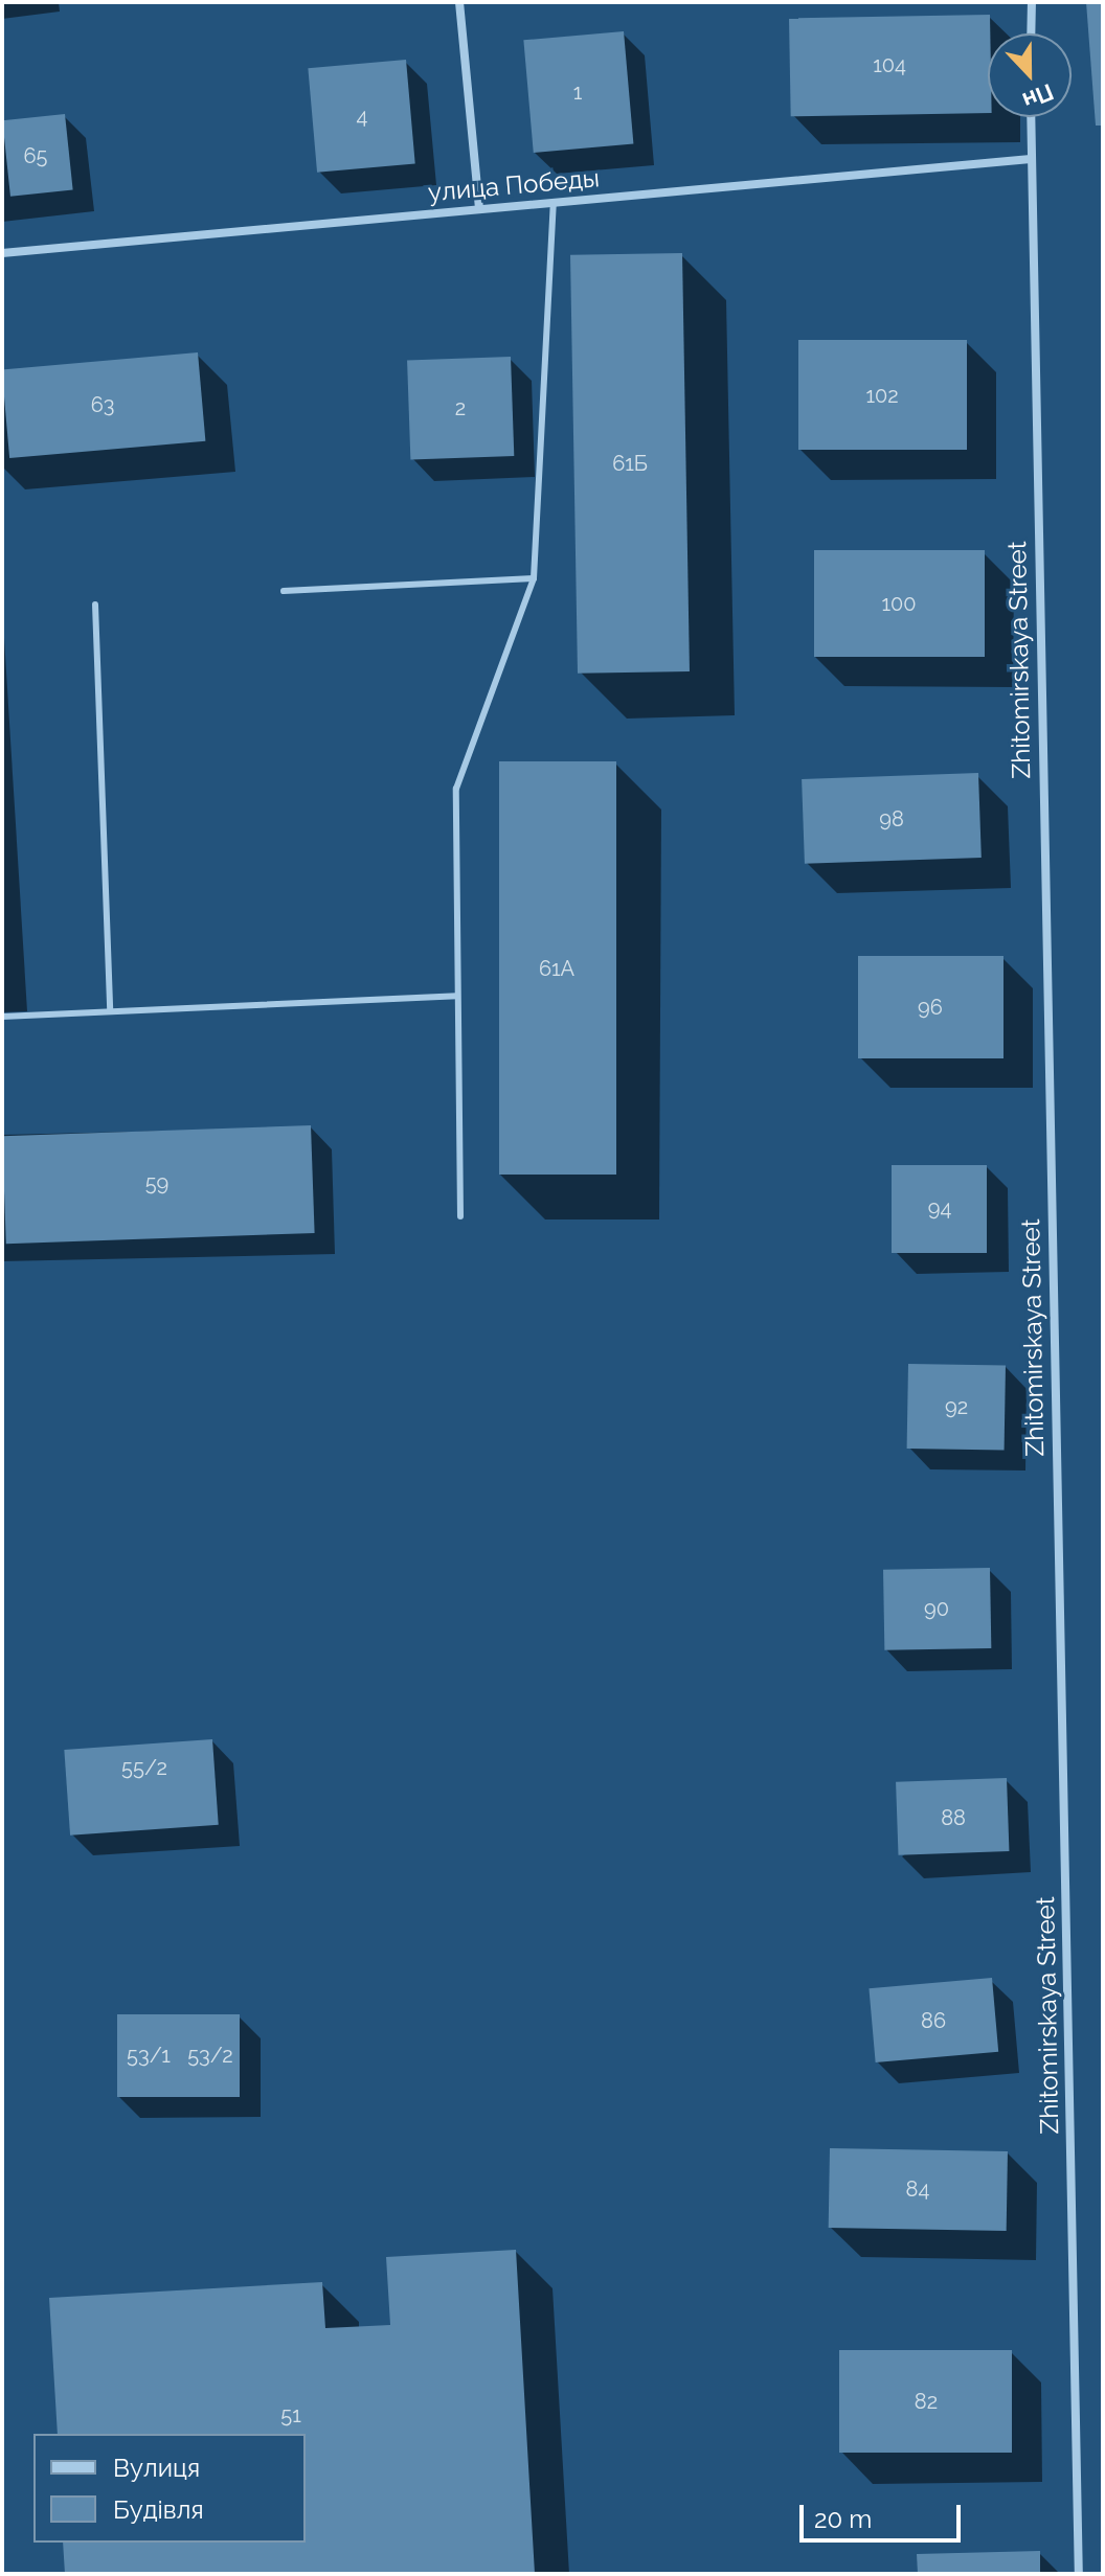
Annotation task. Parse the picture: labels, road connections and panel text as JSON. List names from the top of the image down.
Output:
{
  "streets": {
    "street": ["улица Победы", "Zhitomirskaya Street"]
  },
  "crossings": [
    ["улица Победы", "Zhitomirskaya Street"]
  ],
  "house_numbers": [
    "104",
    "1",
    "4",
    "65",
    "102",
    "63",
    "2",
    "61Б",
    "100",
    "98",
    "61А",
    "96",
    "59",
    "94",
    "92",
    "90",
    "55/2",
    "88",
    "86",
    "53/1",
    "53/2",
    "84",
    "82",
    "51"
  ],
  "legend": ["Вулиця", "Будівля"],
  "scale_bar": "20 m",
  "north": "bottom"
}
